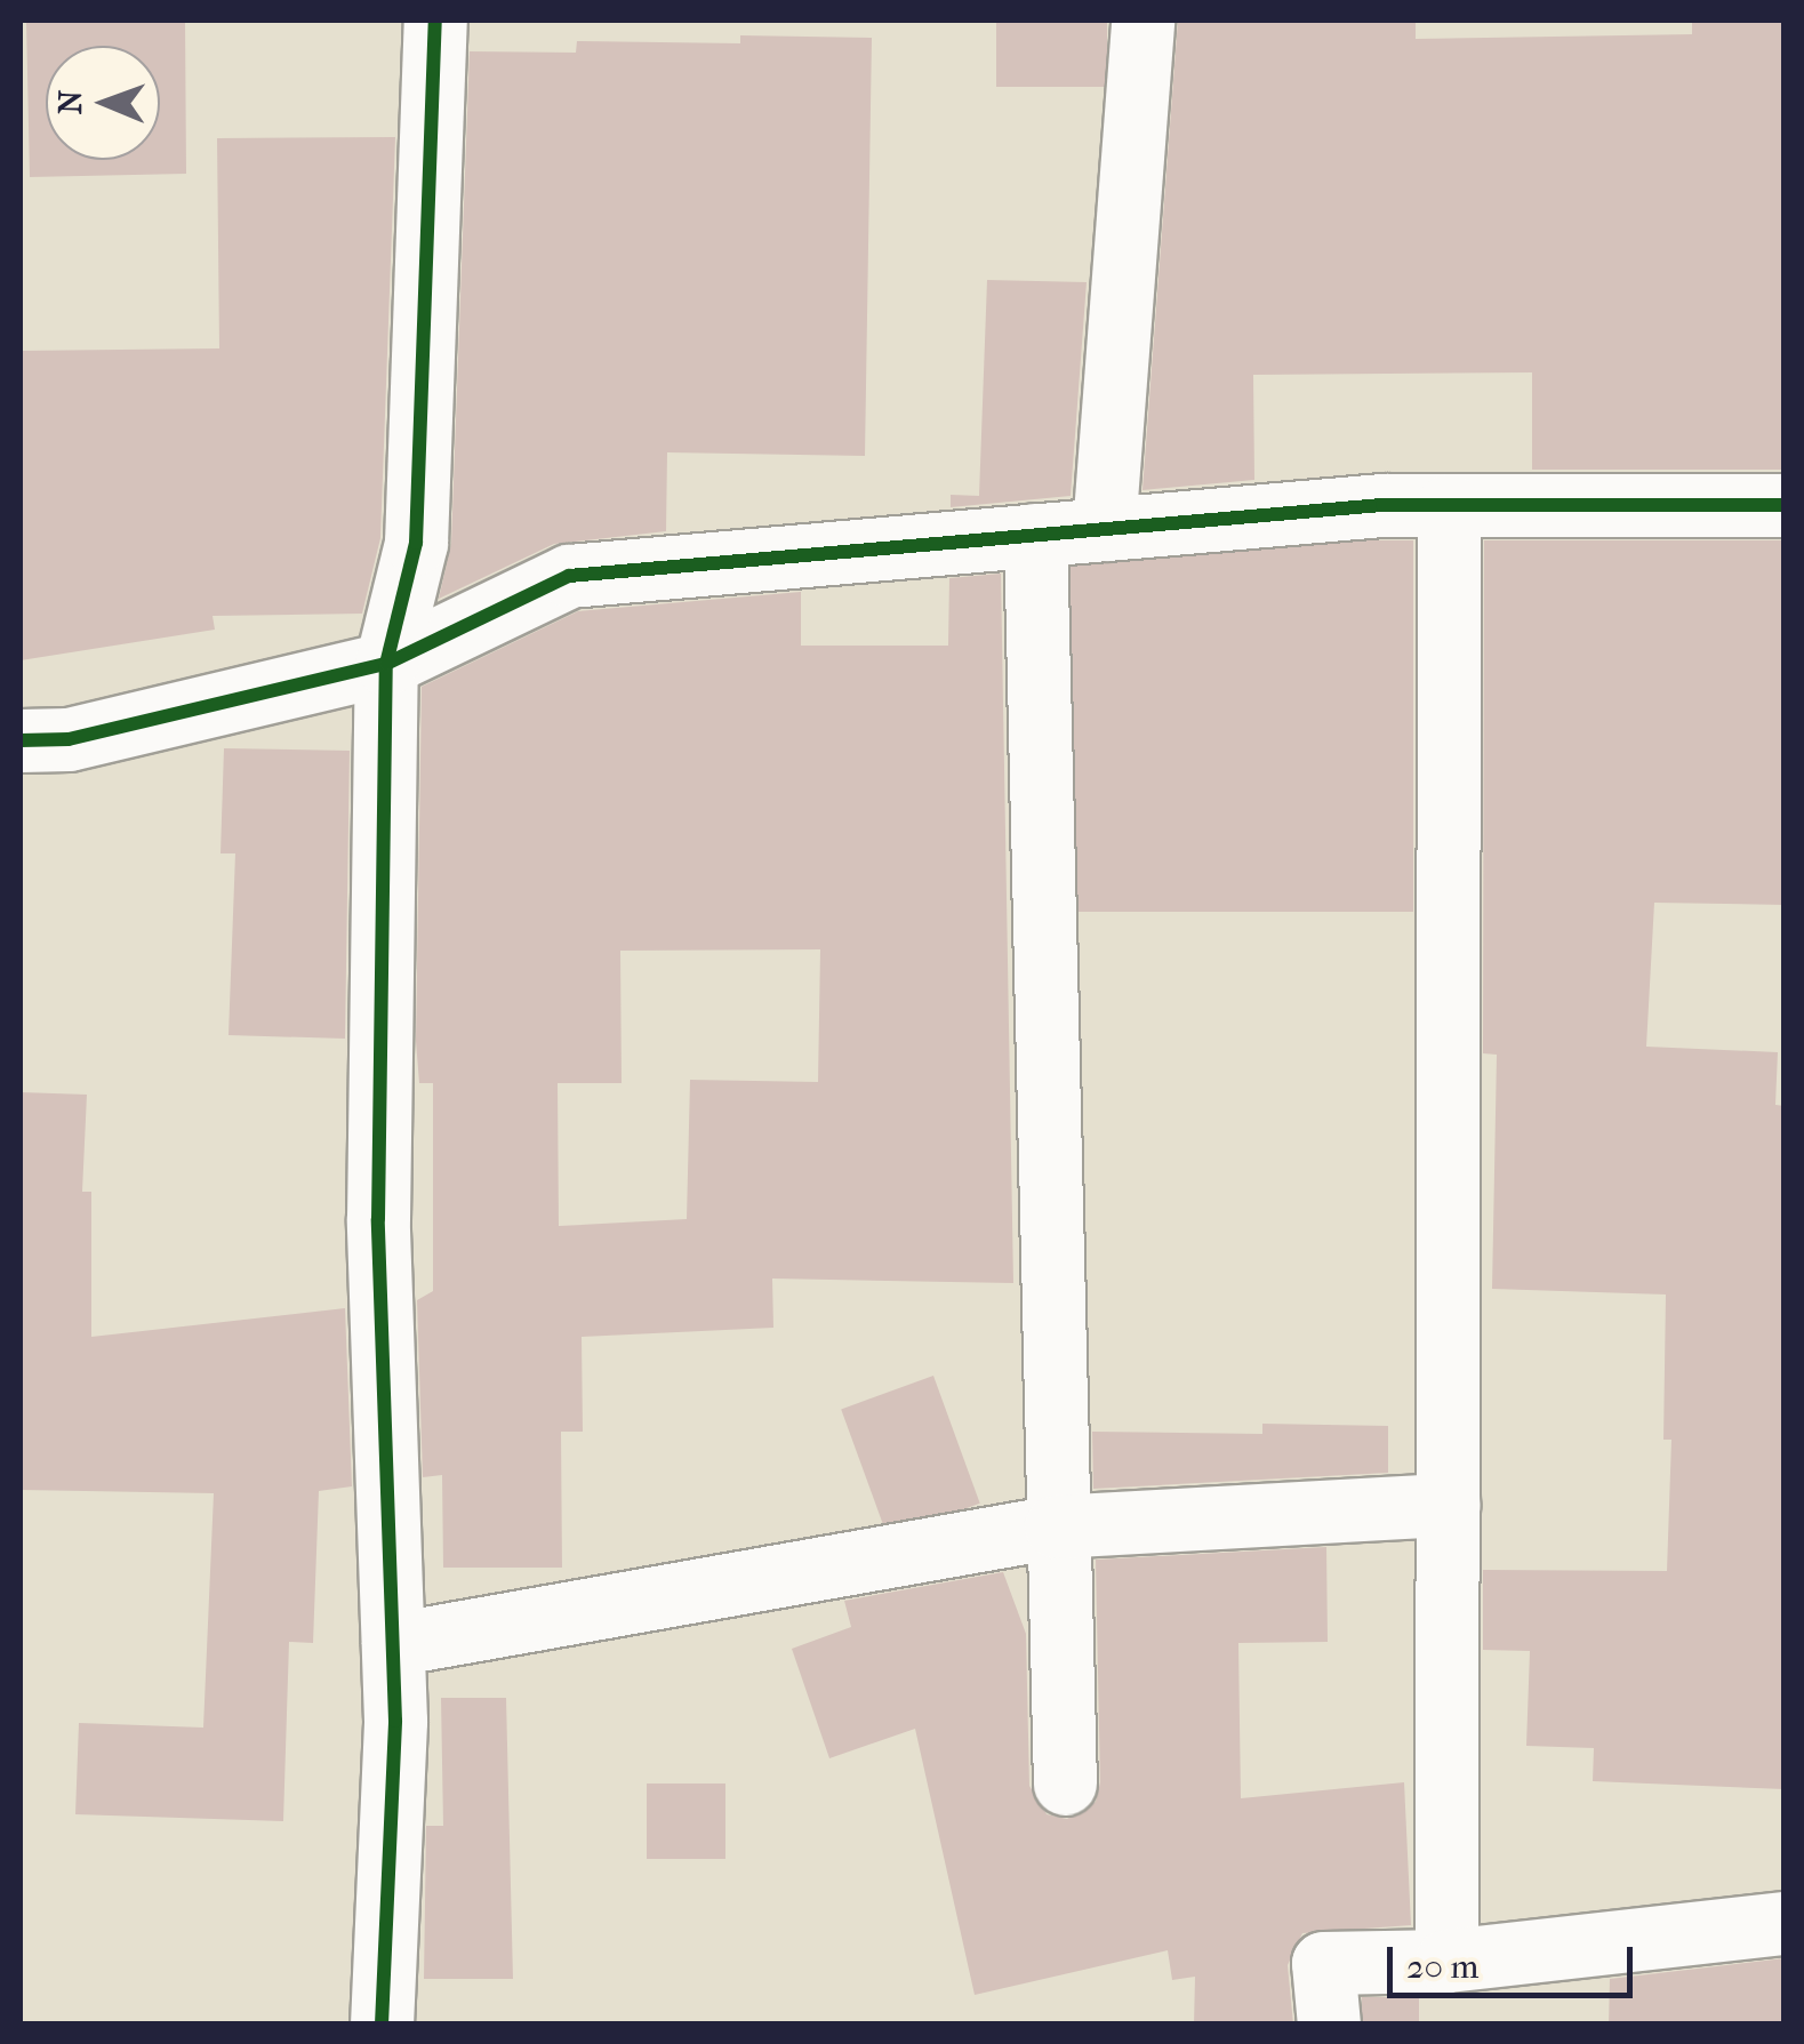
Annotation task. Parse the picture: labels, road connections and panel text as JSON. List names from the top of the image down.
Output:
{
  "scale_bar": "20 m",
  "north": "left"
}
